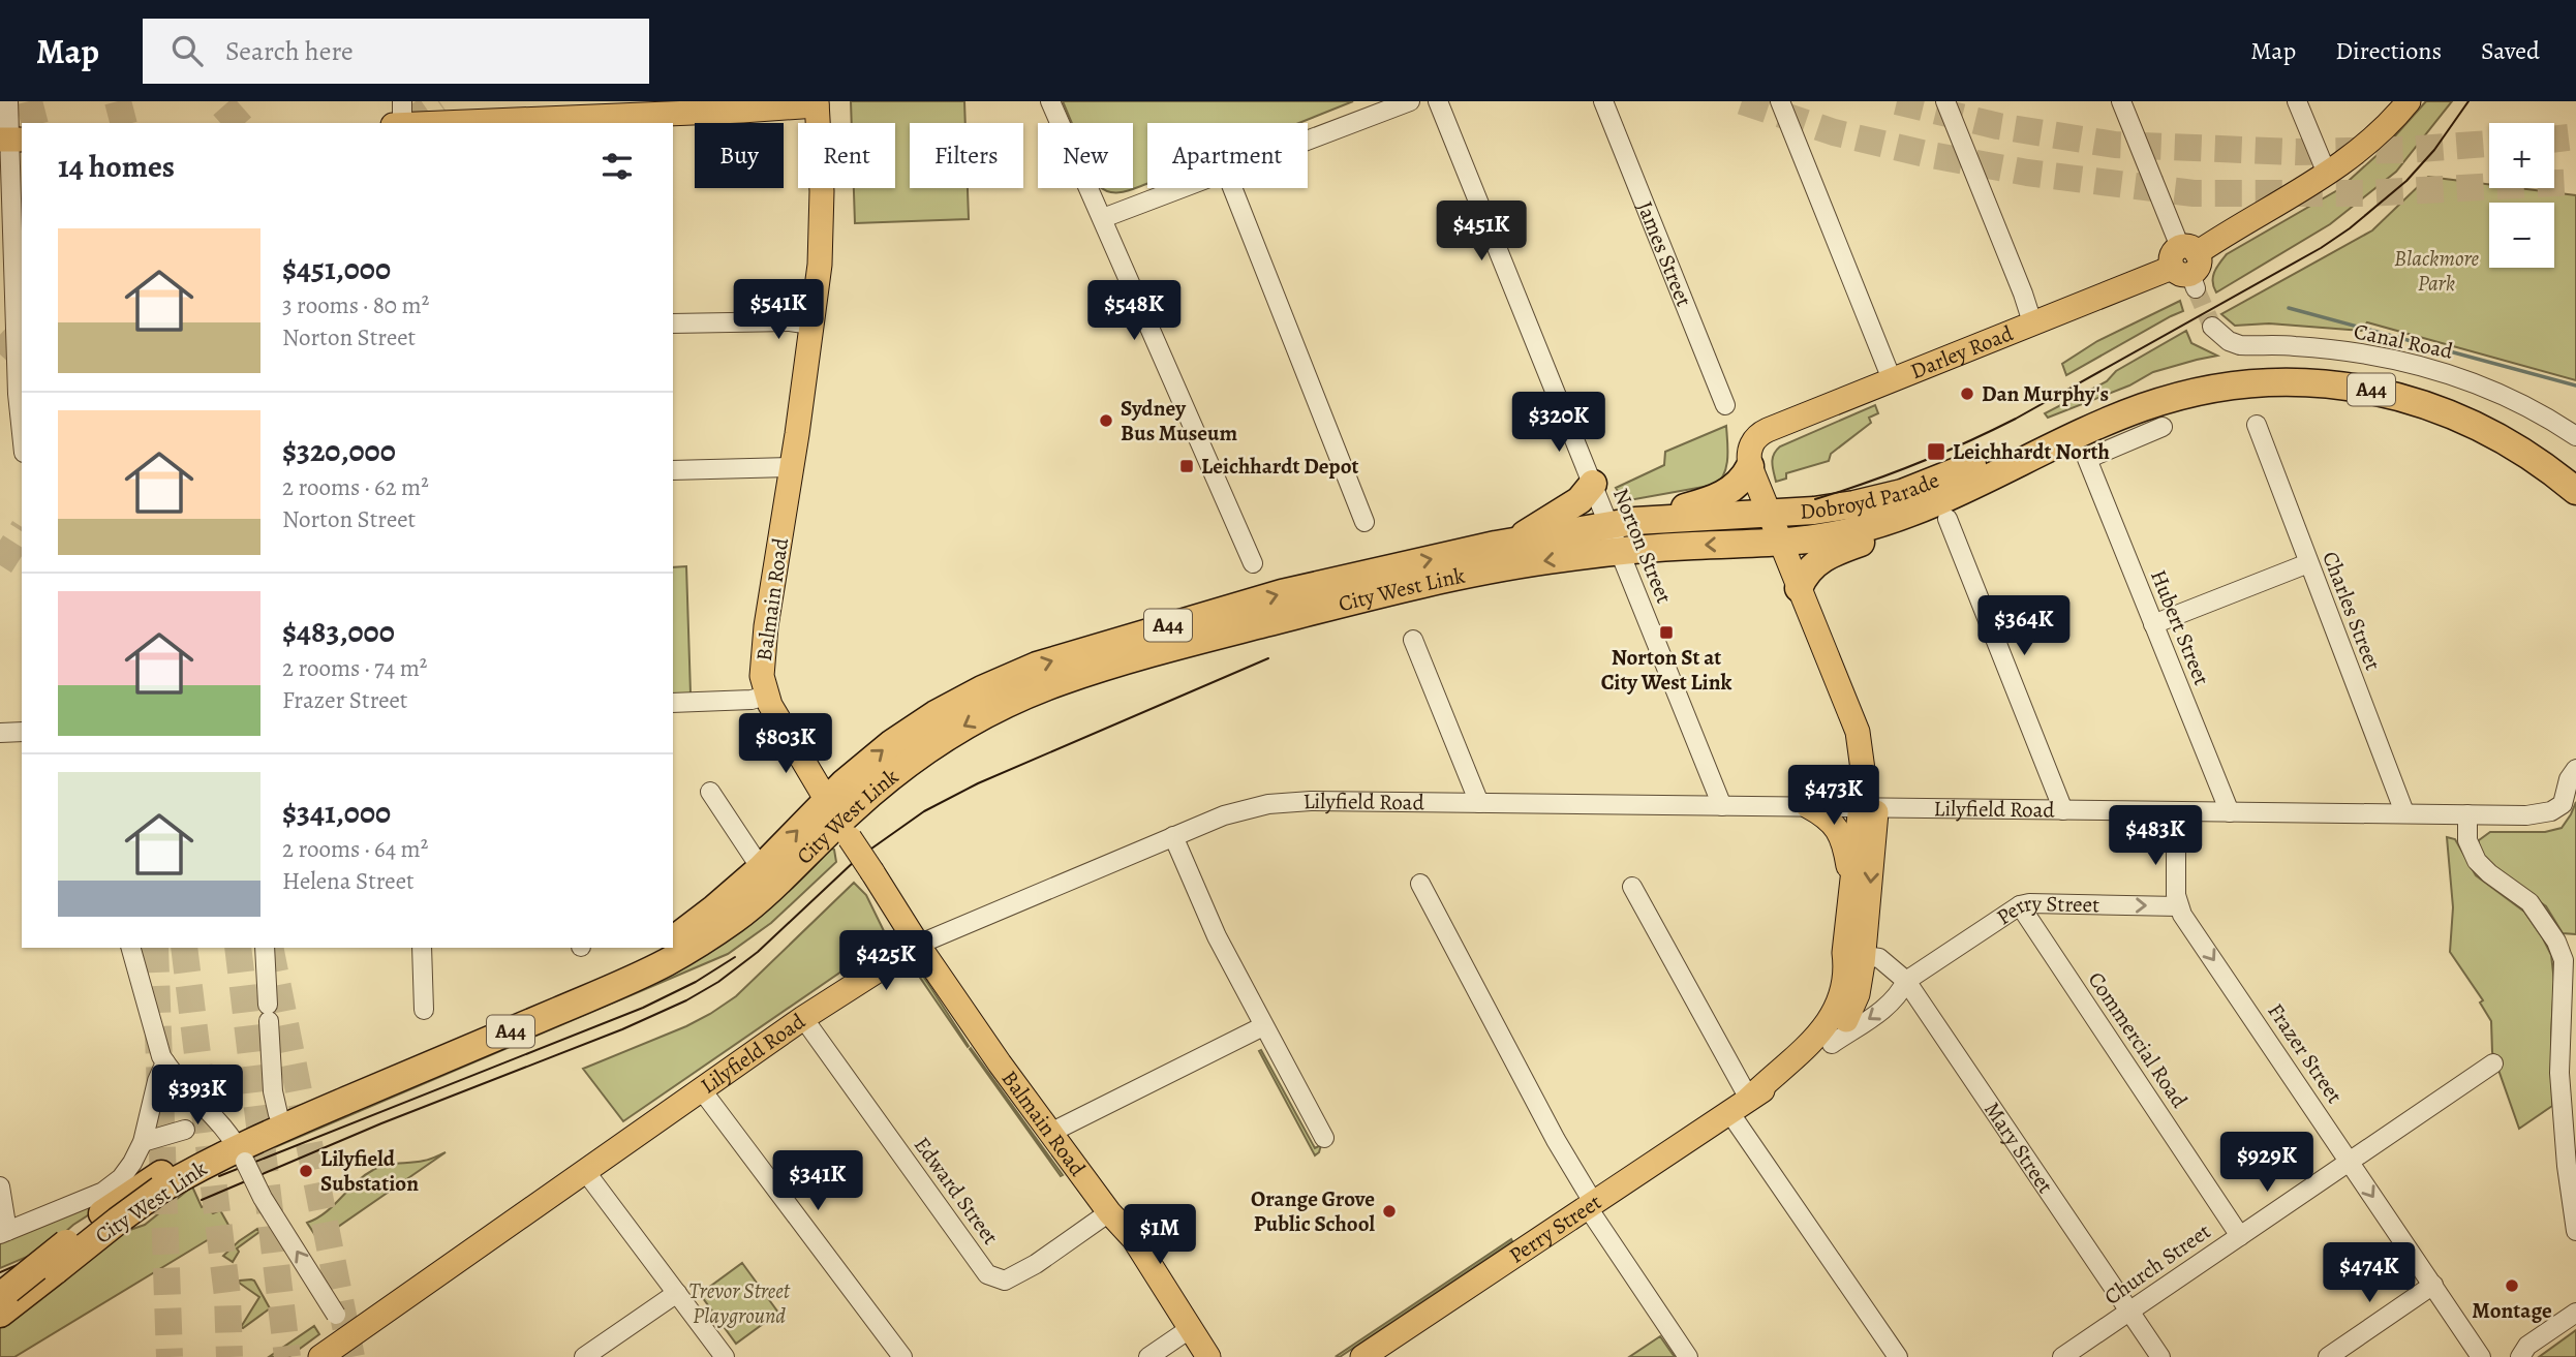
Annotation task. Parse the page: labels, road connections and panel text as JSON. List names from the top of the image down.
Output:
{
  "streets": {
    "highway": ["A44", "Dobroyd Parade", "City West Link"],
    "main road": [
      "Darley Road",
      "Balmain Road",
      "Lilyfield Road",
      "Perry Street"
    ],
    "street": [
      "James Street",
      "Canal Road",
      "Norton Street",
      "Charles Street",
      "Hubert Street",
      "Commercial Road",
      "Frazer Street",
      "Mary Street",
      "Edward Street",
      "Church Street"
    ]
  },
  "crossings": [
    ["Dobroyd Parade", "City West Link"],
    ["Norton Street", "City West Link"],
    ["Norton Street", "Lilyfield Road"],
    ["City West Link", "Balmain Road"],
    ["Balmain Road", "Lilyfield Road"],
    ["Balmain Road", "Edward Street"],
    ["Charles Street", "Lilyfield Road"],
    ["Hubert Street", "Lilyfield Road"],
    ["Lilyfield Road", "Edward Street"],
    ["Perry Street", "Commercial Road"],
    ["Perry Street", "Frazer Street"],
    ["Perry Street", "Mary Street"],
    ["Commercial Road", "Church Street"],
    ["Frazer Street", "Church Street"],
    ["Mary Street", "Church Street"]
  ],
  "one_way": ["Frazer Street"],
  "parks": ["Blackmore Park", "Trevor Street Playground"],
  "places": {
    "other": [
      "Dan Murphy's",
      "Sydney Bus Museum",
      "Lilyfield Substation",
      "Orange Grove Public School",
      "Montage"
    ],
    "transit": ["Leichhardt North", "Leichhardt Depot", "Norton St at City West Link"]
  },
  "page": {
    "header": "Map",
    "search": "Search here",
    "nav": ["Map", "Directions", "Saved"],
    "map_buttons": ["+", "−"],
    "chip": [
      "Buy",
      "Rent",
      "Filters",
      "New",
      "Apartment"
    ],
    "heading": "14 homes",
    "price": [
      "$451K",
      "$541K",
      "$548K",
      "$320K",
      "$364K",
      "$803K",
      "$473K",
      "$483K",
      "$425K",
      "$393K",
      "$929K",
      "$341K",
      "$1M",
      "$474K"
    ],
    "list": [
      {
        "name": "$451,000",
        "note": "3 rooms · 80 m² · Norton Street"
      },
      {
        "name": "$320,000",
        "note": "2 rooms · 62 m² · Norton Street"
      },
      {
        "name": "$483,000",
        "note": "2 rooms · 74 m² · Frazer Street"
      },
      {
        "name": "$341,000",
        "note": "2 rooms · 64 m² · Helena Street"
      }
    ]
  }
}
